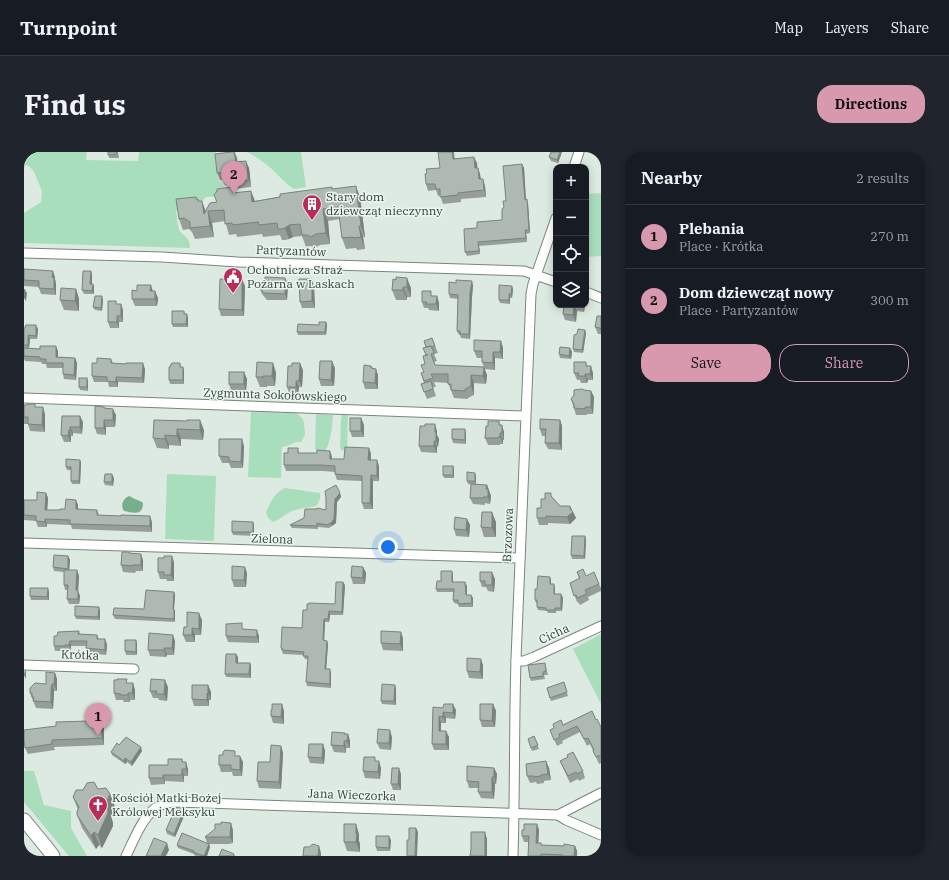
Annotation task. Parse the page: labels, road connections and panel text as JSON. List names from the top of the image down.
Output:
{
  "streets": {
    "street": [
      "Partyzantów",
      "Zygmunta Sokołowskiego",
      "Brzozowa",
      "Zielona",
      "Cicha",
      "Krótka",
      "Jana Wieczorka"
    ]
  },
  "crossings": [
    ["Partyzantów", "Brzozowa"],
    ["Zygmunta Sokołowskiego", "Brzozowa"],
    ["Brzozowa", "Zielona"],
    ["Brzozowa", "Cicha"],
    ["Brzozowa", "Jana Wieczorka"]
  ],
  "places": {
    "building": ["Stary dom dziewcząt nieczynny"],
    "public building": ["Ochotnicza Straż Pożarna w Laskach"],
    "church": ["Kościół Matki Bożej Królowej Meksyku"]
  },
  "page": {
    "header": "Turnpoint",
    "nav": ["Map", "Layers", "Share"],
    "buttons": [
      "Directions",
      ["Save", "Share"]
    ],
    "title": "Find us",
    "heading": ["Nearby", "2 results"],
    "pins": ["2", "1"],
    "map_buttons": ["+", "−"],
    "list": [
      {
        "mark": "1",
        "name": "Plebania",
        "note": "Place · Krótka",
        "value": "270 m"
      },
      {
        "mark": "2",
        "name": "Dom dziewcząt nowy",
        "note": "Place · Partyzantów",
        "value": "300 m"
      }
    ]
  }
}
